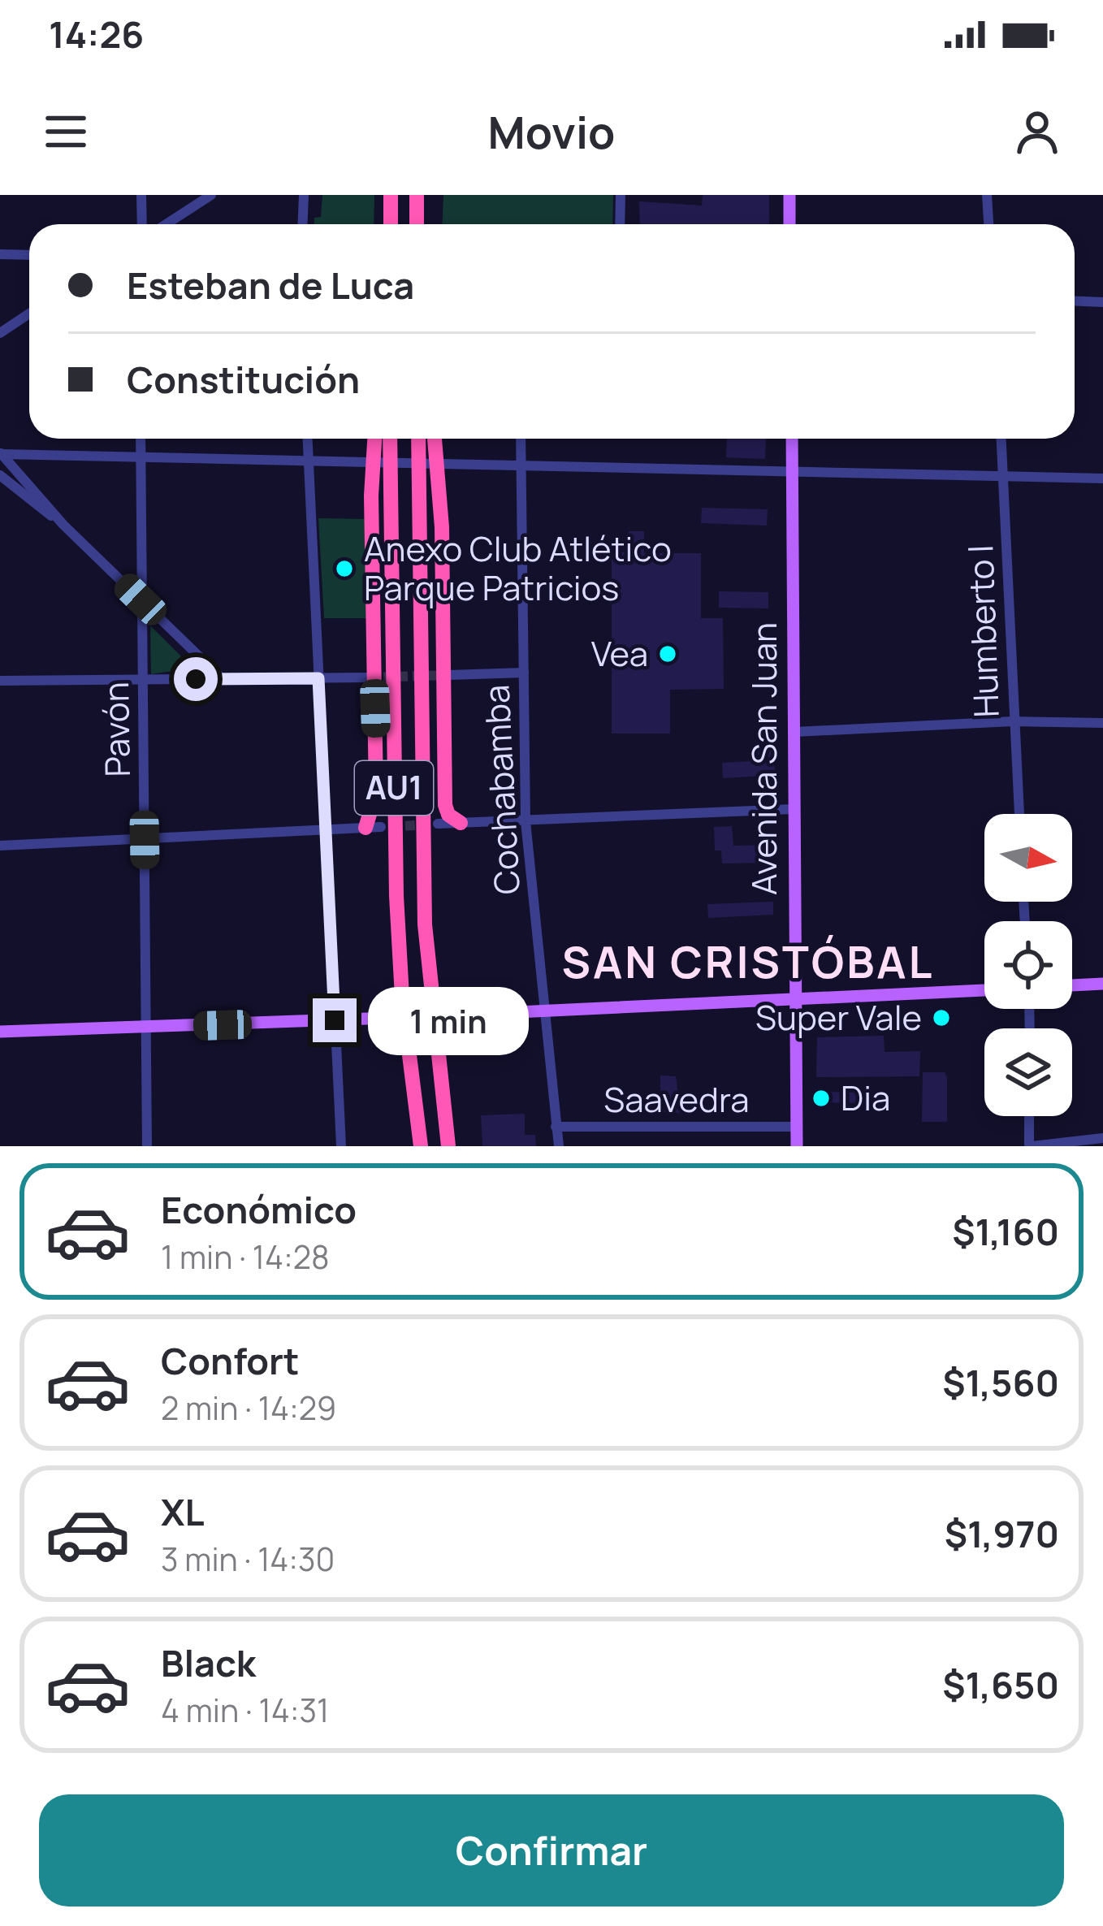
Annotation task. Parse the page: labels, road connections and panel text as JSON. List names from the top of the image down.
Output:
{
  "streets": {
    "highway": ["AU1"],
    "main road": ["Avenida San Juan"],
    "street": [
      "Humberto I",
      "Pavón",
      "Cochabamba",
      "Saavedra"
    ]
  },
  "crossings": [
    ["Avenida San Juan", "Saavedra"],
    ["Cochabamba", "Saavedra"]
  ],
  "districts": ["SAN CRISTÓBAL"],
  "places": [
    "Anexo Club Atlético Parque Patricios",
    "Vea",
    "Super Vale",
    "Dia"
  ],
  "north": "right",
  "page": {
    "status": "14:26",
    "header": "Movio",
    "banner": ["Esteban de Luca", "Constitución"],
    "bubble": "1 min",
    "list": [
      {
        "name": "Económico",
        "note": "1 min · 14:28",
        "value": "$1,160"
      },
      {
        "name": "Confort",
        "note": "2 min · 14:29",
        "value": "$1,560"
      },
      {
        "name": "XL",
        "note": "3 min · 14:30",
        "value": "$1,970"
      },
      {
        "name": "Black",
        "note": "4 min · 14:31",
        "value": "$1,650"
      }
    ],
    "buttons": "Confirmar"
  }
}
